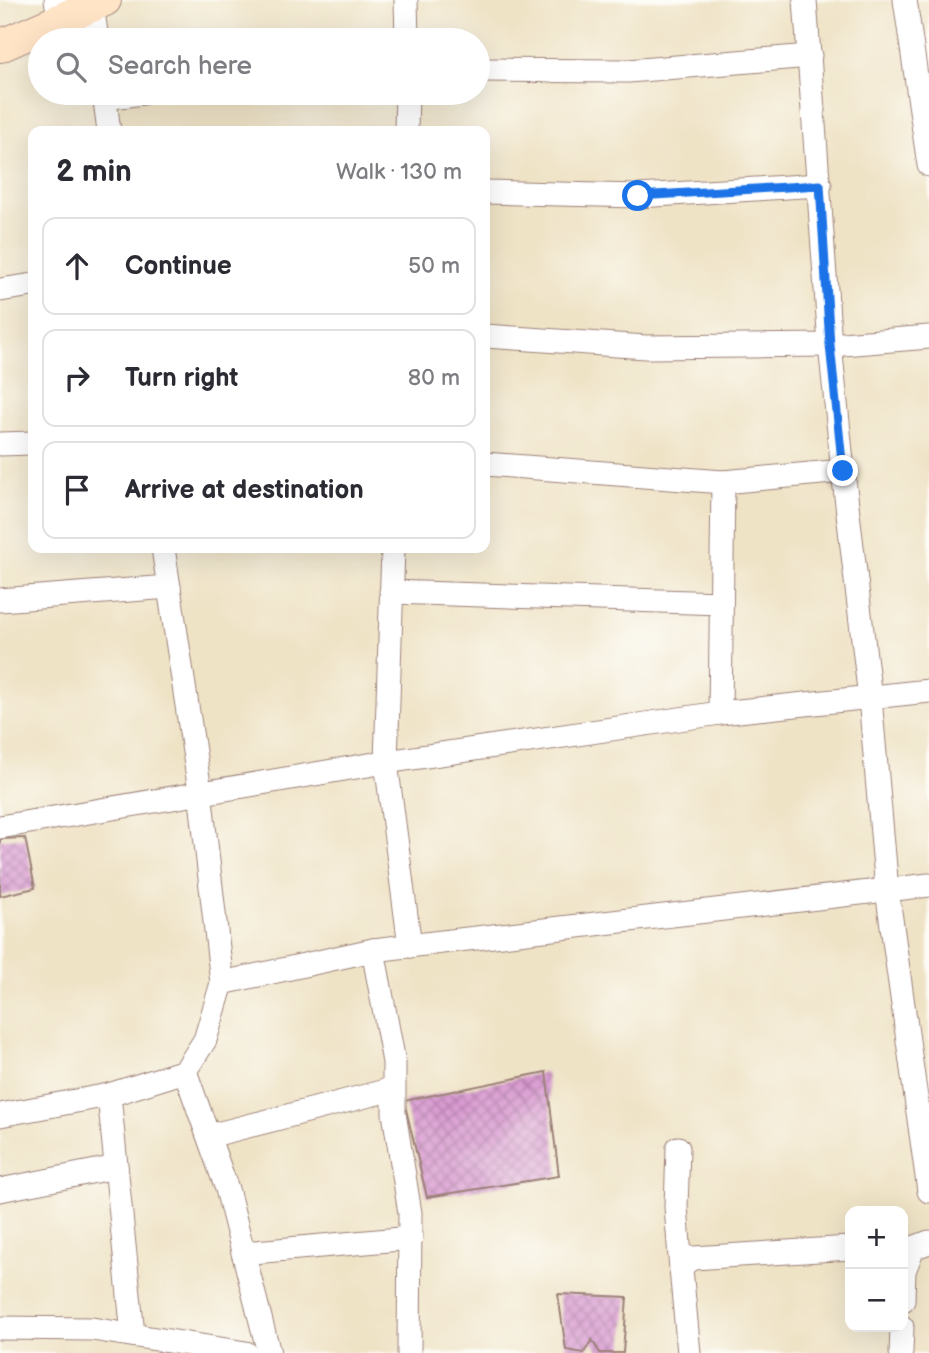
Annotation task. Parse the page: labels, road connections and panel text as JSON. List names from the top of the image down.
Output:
{
  "page": {
    "search": "Search here",
    "heading": ["2 min", "Walk · 130 m"],
    "list": [
      ["Continue", "50 m"],
      ["Turn right", "80 m"],
      "Arrive at destination"
    ],
    "map_buttons": ["+", "−"]
  }
}
